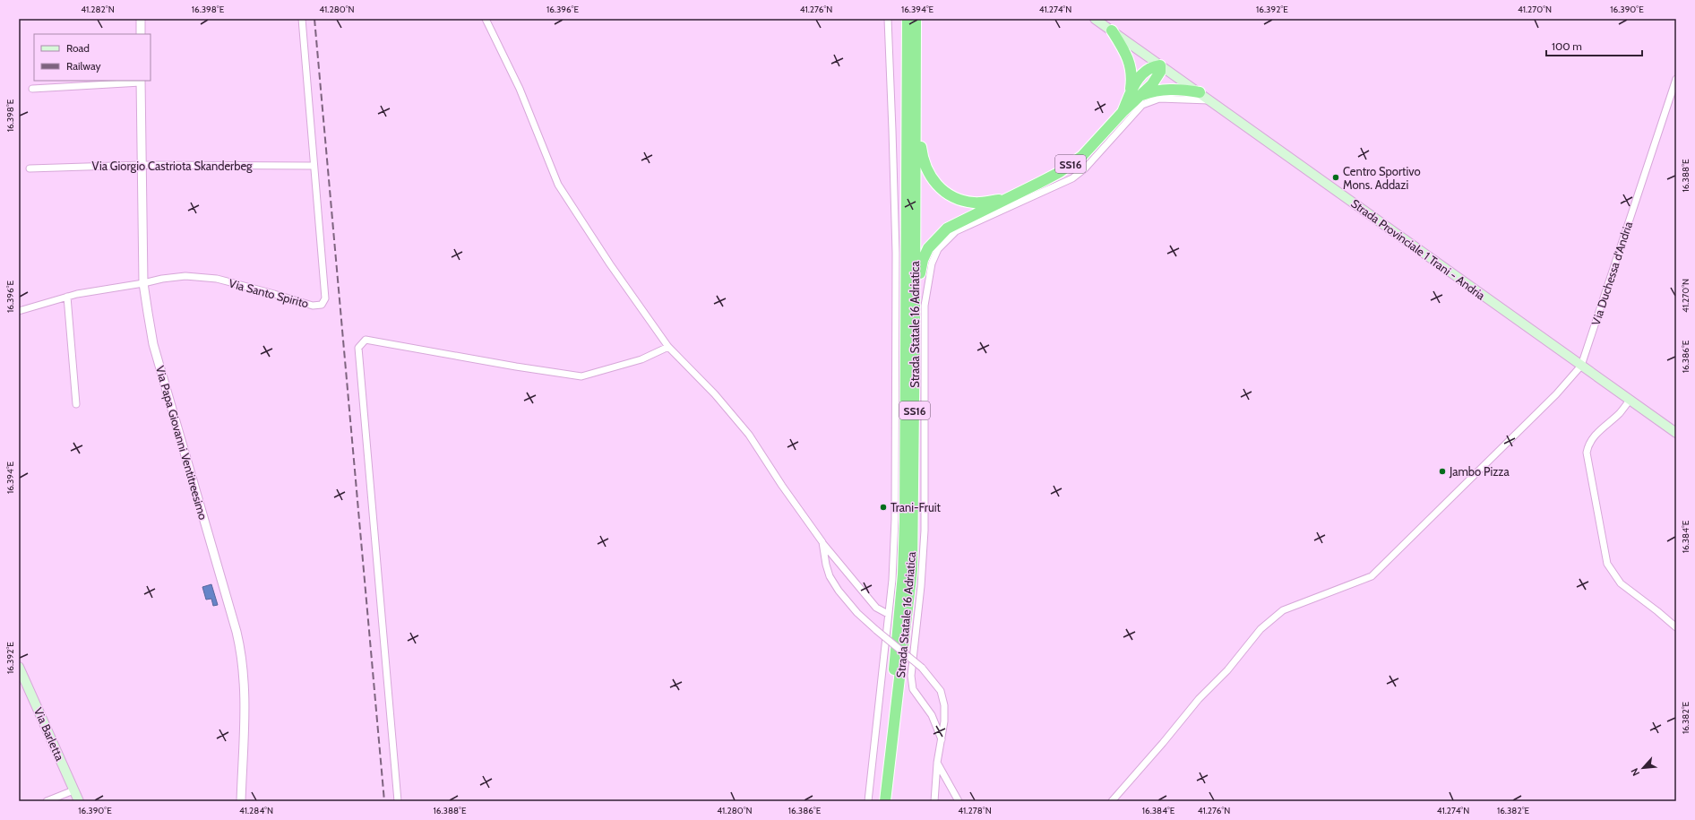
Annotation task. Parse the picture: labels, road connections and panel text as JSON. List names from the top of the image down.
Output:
{
  "streets": {
    "highway": ["SS16", "Strada Statale 16 Adriatica"],
    "main road": ["Strada Provinciale 1 Trani - Andria", "Via Barletta"],
    "street": [
      "Via Giorgio Castriota Skanderbeg",
      "Via Duchessa d'Andria",
      "Via Santo Spirito",
      "Via Papa Giovanni Ventitreesimo"
    ]
  },
  "crossings": [
    ["SS16", "Strada Provinciale 1 Trani - Andria"],
    ["SS16", "Strada Statale 16 Adriatica"],
    ["Via Giorgio Castriota Skanderbeg", "Via Santo Spirito"],
    ["Via Giorgio Castriota Skanderbeg", "Via Papa Giovanni Ventitreesimo"],
    ["Strada Provinciale 1 Trani - Andria", "Via Duchessa d'Andria"],
    ["Via Santo Spirito", "Via Papa Giovanni Ventitreesimo"]
  ],
  "places": ["Centro Sportivo Mons. Addazi", "Jambo Pizza", "Trani-Fruit"],
  "legend": ["Road", "Railway"],
  "scale_bar": "100 m",
  "north": "bottom left",
  "coordinates": [
    "41.282°N",
    "16.398°E",
    "41.280°N",
    "16.396°E",
    "41.276°N",
    "16.394°E",
    "41.274°N",
    "16.392°E",
    "41.270°N",
    "16.390°E",
    "16.388°E",
    "16.386°E",
    "16.384°E",
    "16.382°E",
    "41.284°N",
    "41.278°N"
  ]
}
